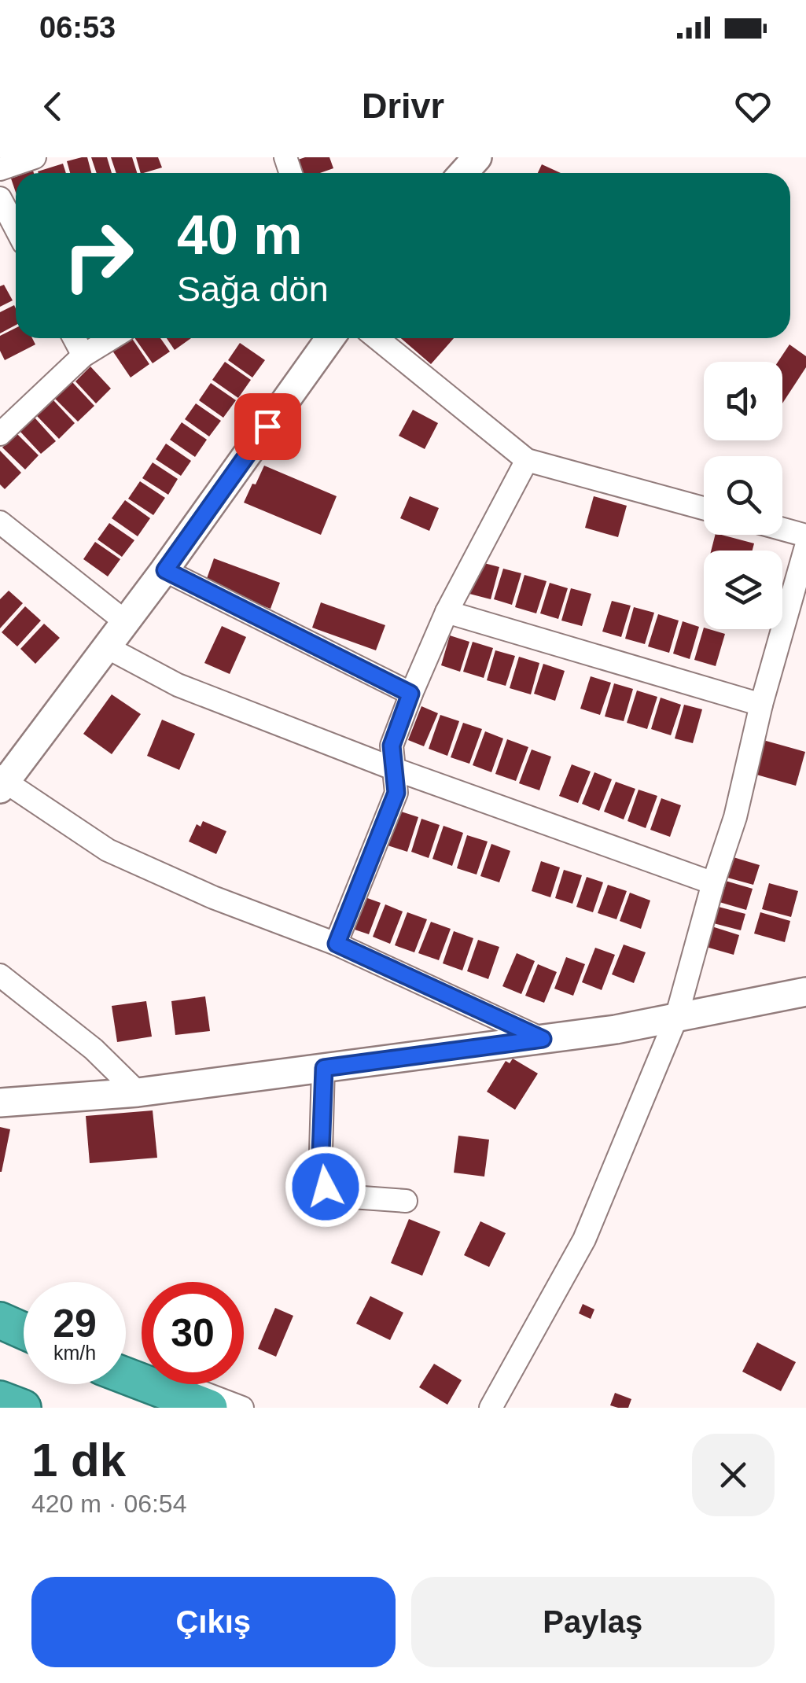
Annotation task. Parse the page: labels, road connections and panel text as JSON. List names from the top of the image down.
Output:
{
  "page": {
    "status": "06:53",
    "header": "Drivr",
    "turn": ["40 m", "Sağa dön"],
    "speed": "29 km/h",
    "limit": "30",
    "heading": ["1 dk", "420 m · 06:54"],
    "buttons": ["Çıkış", "Paylaş"]
  }
}
